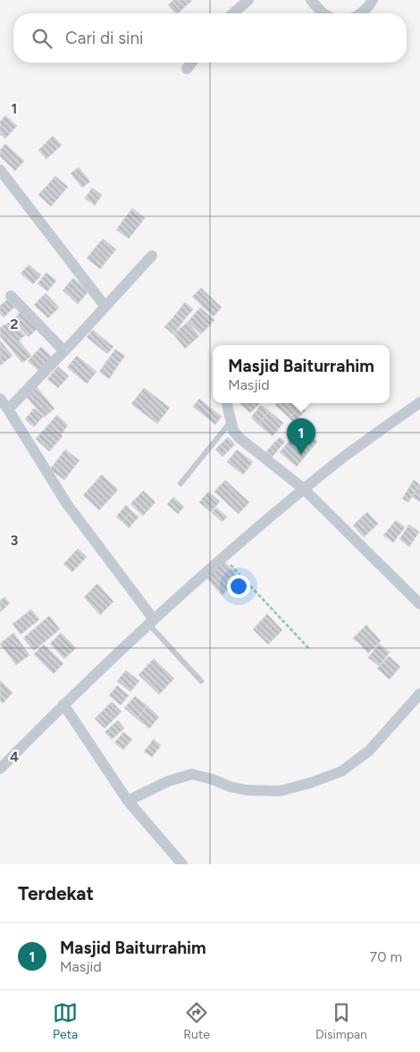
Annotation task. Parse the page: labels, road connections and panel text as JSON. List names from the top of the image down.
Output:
{
  "page": {
    "search": "Cari di sini",
    "popup": ["Masjid Baiturrahim", "Masjid"],
    "pins": "1",
    "heading": "Terdekat",
    "list": [
      {
        "mark": "1",
        "name": "Masjid Baiturrahim",
        "note": "Masjid",
        "value": "70 m"
      }
    ],
    "nav": ["Peta", "Rute", "Disimpan"]
  },
  "grid": {
    "rows": [
      "1",
      "2",
      "3",
      "4"
    ]
  }
}
